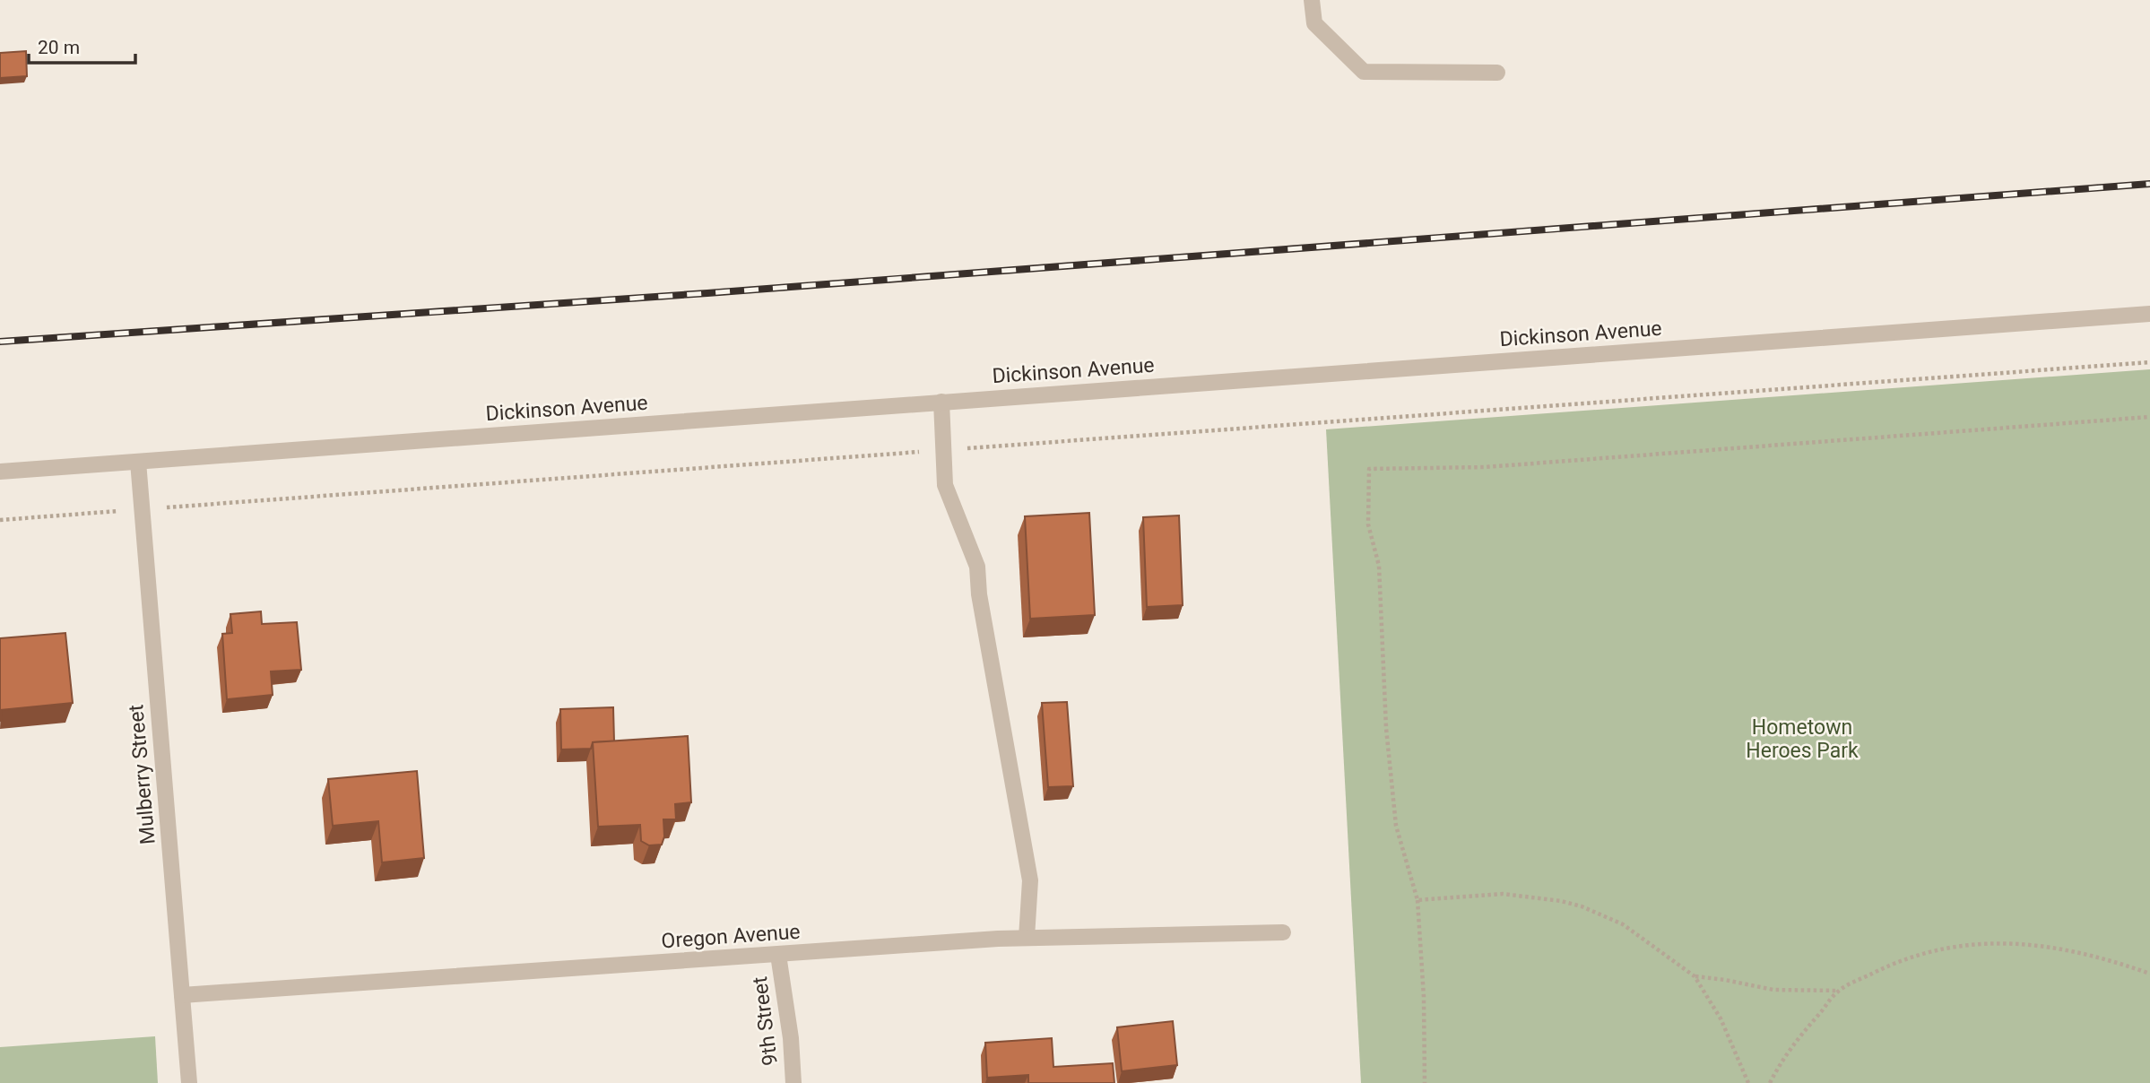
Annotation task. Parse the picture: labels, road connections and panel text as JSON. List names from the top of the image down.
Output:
{
  "streets": {
    "street": [
      "Dickinson Avenue",
      "Mulberry Street",
      "Oregon Avenue",
      "9th Street"
    ]
  },
  "crossings": [
    ["Dickinson Avenue", "Mulberry Street"],
    ["Mulberry Street", "Oregon Avenue"],
    ["Oregon Avenue", "9th Street"]
  ],
  "parks": ["Hometown Heroes Park"],
  "scale_bar": "20 m"
}
